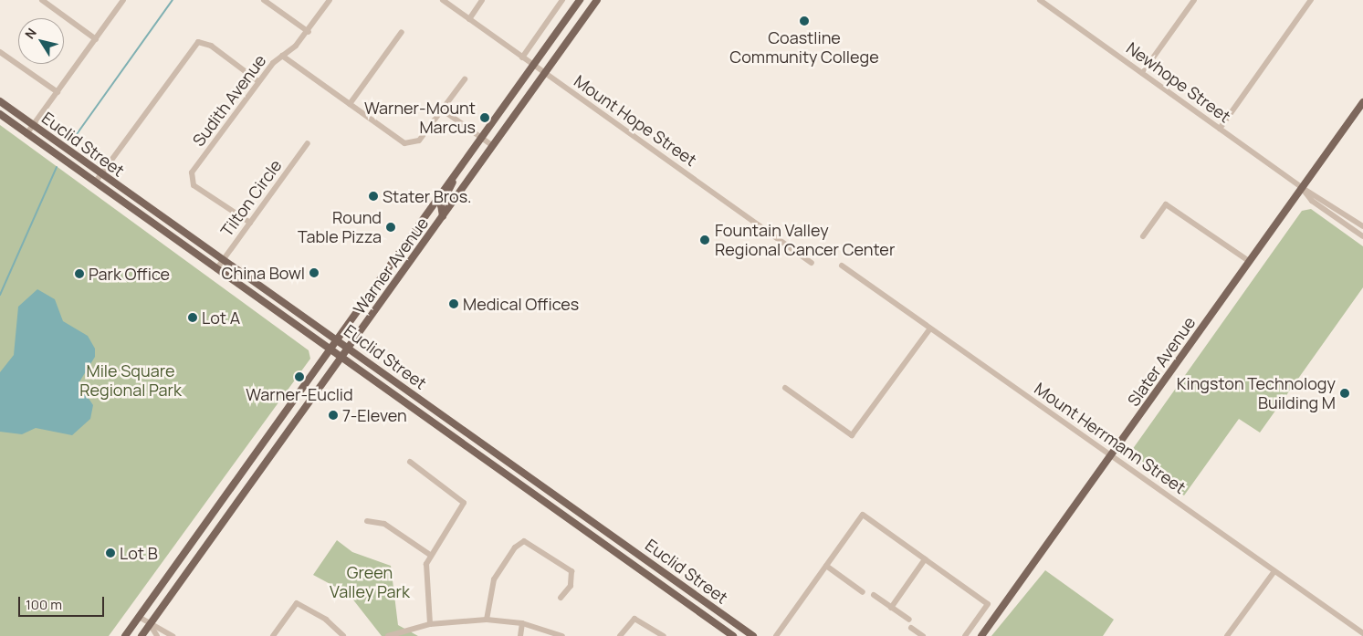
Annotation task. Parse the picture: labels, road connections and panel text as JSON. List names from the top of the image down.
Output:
{
  "streets": {
    "main road": ["Euclid Street", "Warner Avenue", "Slater Avenue"],
    "street": [
      "Newhope Street",
      "Sudith Avenue",
      "Mount Hope Street",
      "Tilton Circle",
      "Mount Herrmann Street"
    ]
  },
  "crossings": [
    ["Newhope Street", "Slater Avenue"],
    ["Sudith Avenue", "Tilton Circle"],
    ["Mount Hope Street", "Warner Avenue"],
    ["Euclid Street", "Tilton Circle"],
    ["Euclid Street", "Warner Avenue"],
    ["Slater Avenue", "Mount Herrmann Street"]
  ],
  "parks": ["Mile Square Regional Park", "Green Valley Park"],
  "places": [
    "Coastline Community College",
    "Warner-Mount Marcus",
    "Stater Bros.",
    "Round Table Pizza",
    "Fountain Valley Regional Cancer Center",
    "China Bowl",
    "Park Office",
    "Medical Offices",
    "Lot A",
    "Warner-Euclid",
    "Kingston Technology Building M",
    "7-Eleven",
    "Lot B"
  ],
  "scale_bar": "100 m",
  "north": "top left"
}
